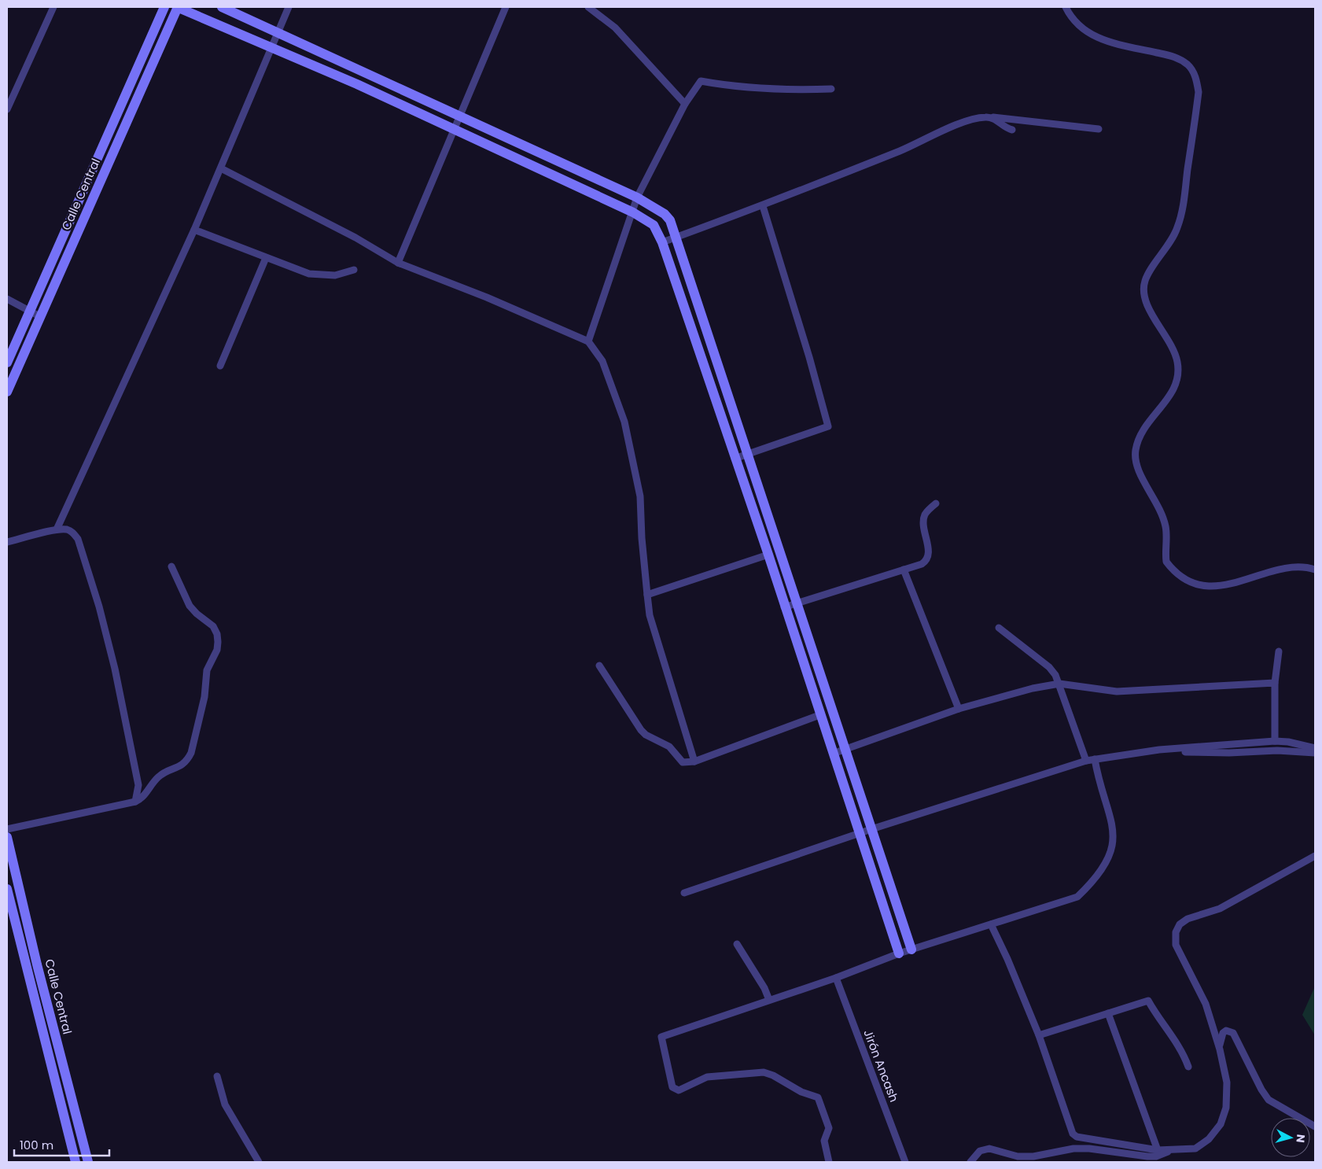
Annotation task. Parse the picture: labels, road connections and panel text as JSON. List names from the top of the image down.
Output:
{
  "streets": {
    "street": ["Calle Central", "Jirón Ancash"]
  },
  "scale_bar": "100 m",
  "north": "right"
}
